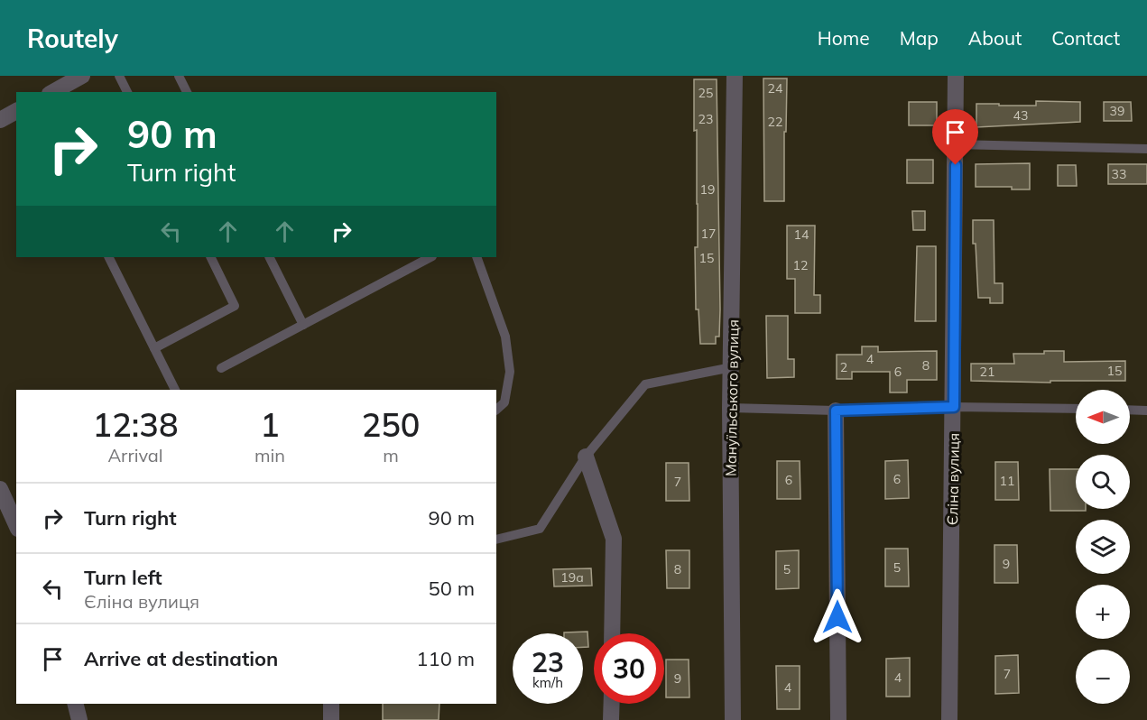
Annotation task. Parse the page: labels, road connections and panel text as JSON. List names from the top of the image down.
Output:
{
  "streets": {
    "street": ["Мануїльського вулиця", "Єліна вулиця"]
  },
  "house_numbers": [
    "24",
    "25",
    "39",
    "43",
    "23",
    "22",
    "33",
    "19",
    "17",
    "14",
    "15",
    "12",
    "4",
    "8",
    "2",
    "15",
    "6",
    "21",
    "6",
    "6",
    "11",
    "7",
    "9",
    "5",
    "8",
    "5",
    "19а",
    "7",
    "4",
    "9",
    "4"
  ],
  "north": "left",
  "page": {
    "header": "Routely",
    "nav": [
      "Home",
      "Map",
      "About",
      "Contact"
    ],
    "turn": ["90 m", "Turn right"],
    "map_buttons": ["+", "−"],
    "eta": [
      "12:38",
      "Arrival",
      "1",
      "min",
      "250",
      "m"
    ],
    "list": [
      {
        "name": "Turn right",
        "value": "90 m"
      },
      {
        "name": "Turn left",
        "note": "Єліна вулиця",
        "value": "50 m"
      },
      {
        "name": "Arrive at destination",
        "value": "110 m"
      }
    ],
    "speed": "23 km/h",
    "limit": "30"
  }
}
